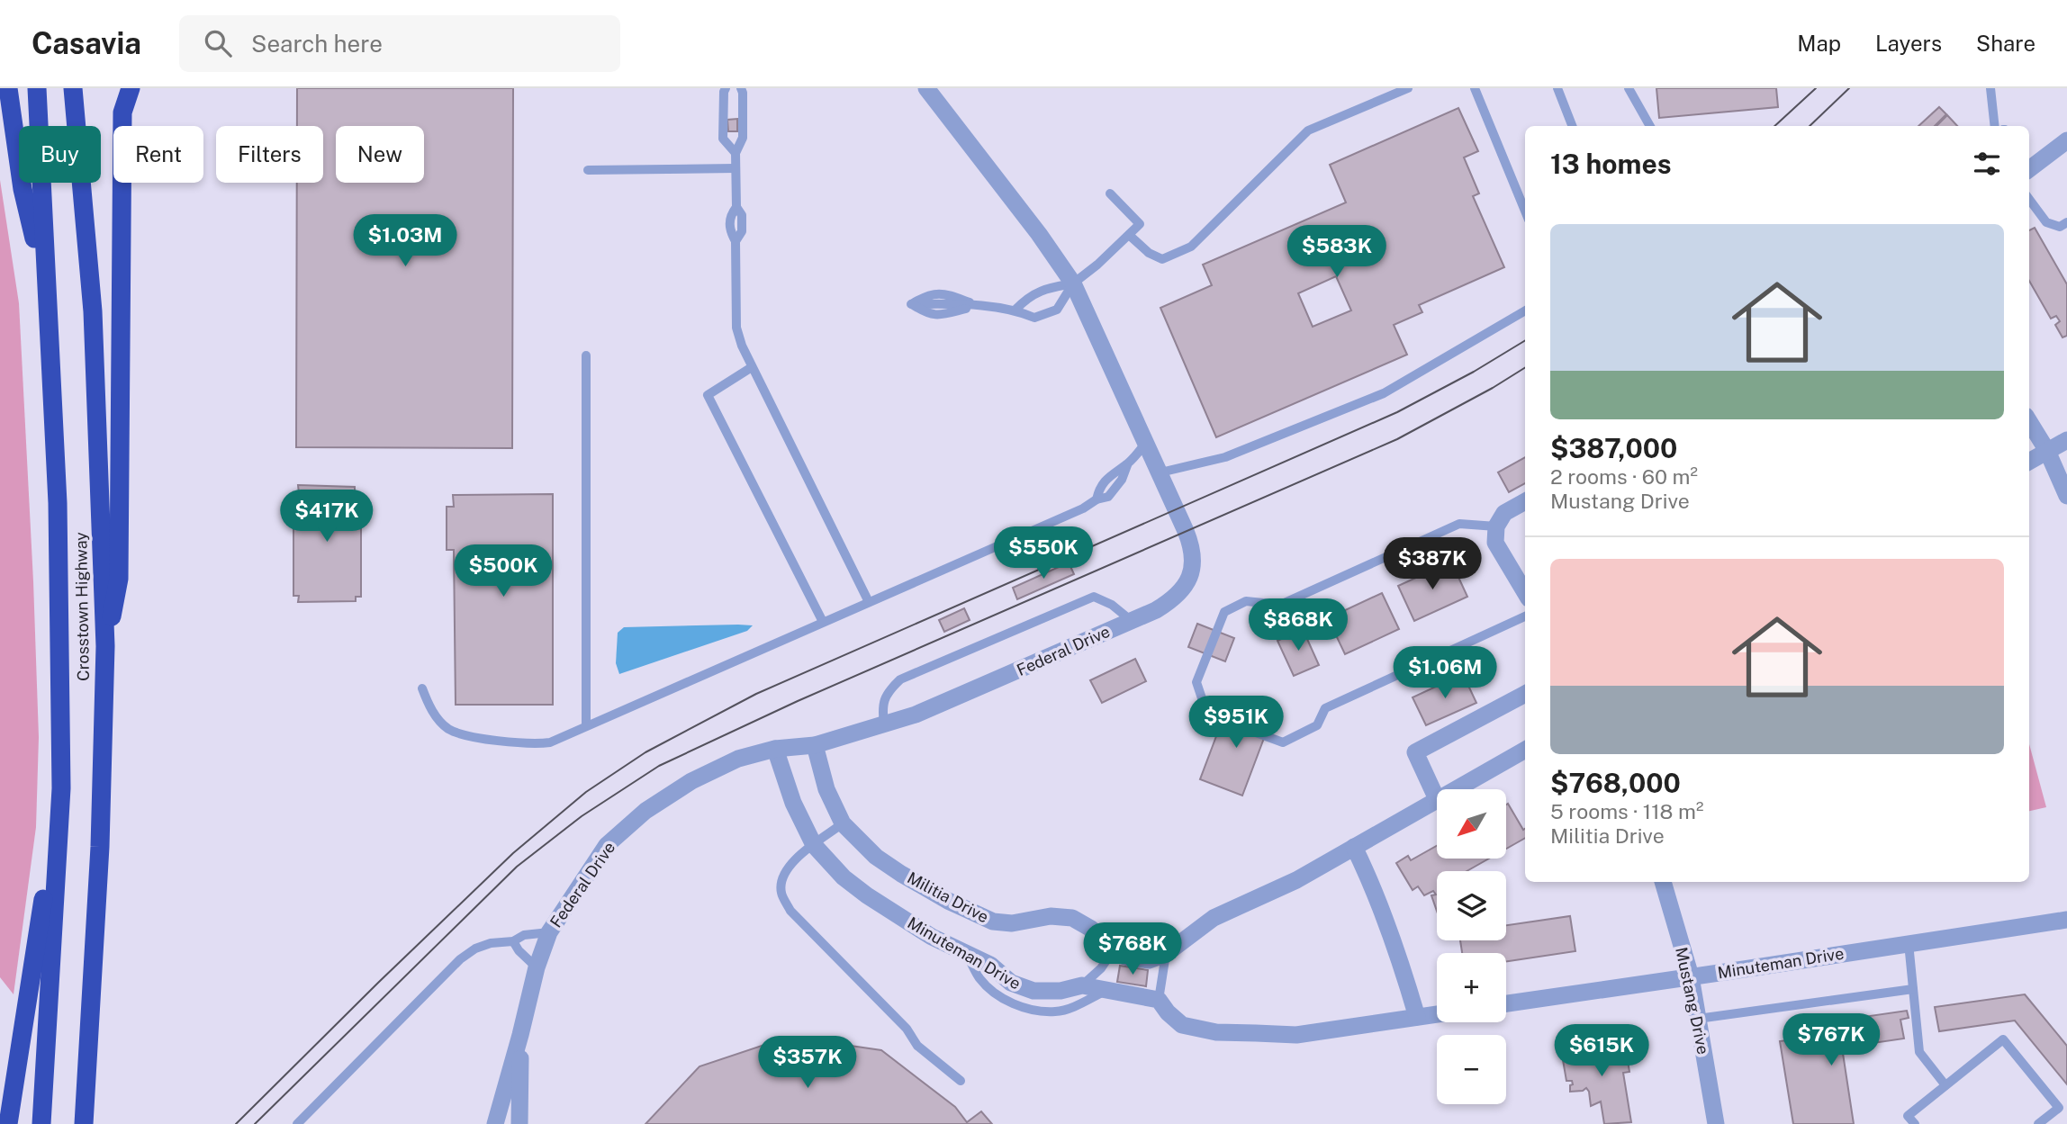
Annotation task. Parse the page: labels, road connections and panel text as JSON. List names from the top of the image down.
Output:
{
  "streets": {
    "highway": ["Crosstown Highway"],
    "street": [
      "Federal Drive",
      "Militia Drive",
      "Minuteman Drive",
      "Mustang Drive"
    ]
  },
  "crossings": [
    ["Federal Drive", "Militia Drive"],
    ["Federal Drive", "Minuteman Drive"],
    ["Minuteman Drive", "Mustang Drive"]
  ],
  "north": "bottom left",
  "page": {
    "header": "Casavia",
    "search": "Search here",
    "nav": ["Map", "Layers", "Share"],
    "chip": [
      "Buy",
      "Rent",
      "Filters",
      "New"
    ],
    "heading": "13 homes",
    "list": [
      {
        "name": "$387,000",
        "note": "2 rooms · 60 m² · Mustang Drive"
      },
      {
        "name": "$768,000",
        "note": "5 rooms · 118 m² · Militia Drive"
      }
    ],
    "price": [
      "$1.03M",
      "$583K",
      "$417K",
      "$550K",
      "$387K",
      "$500K",
      "$868K",
      "$1.06M",
      "$951K",
      "$768K",
      "$767K",
      "$615K",
      "$357K"
    ],
    "map_buttons": ["+", "−"]
  }
}
